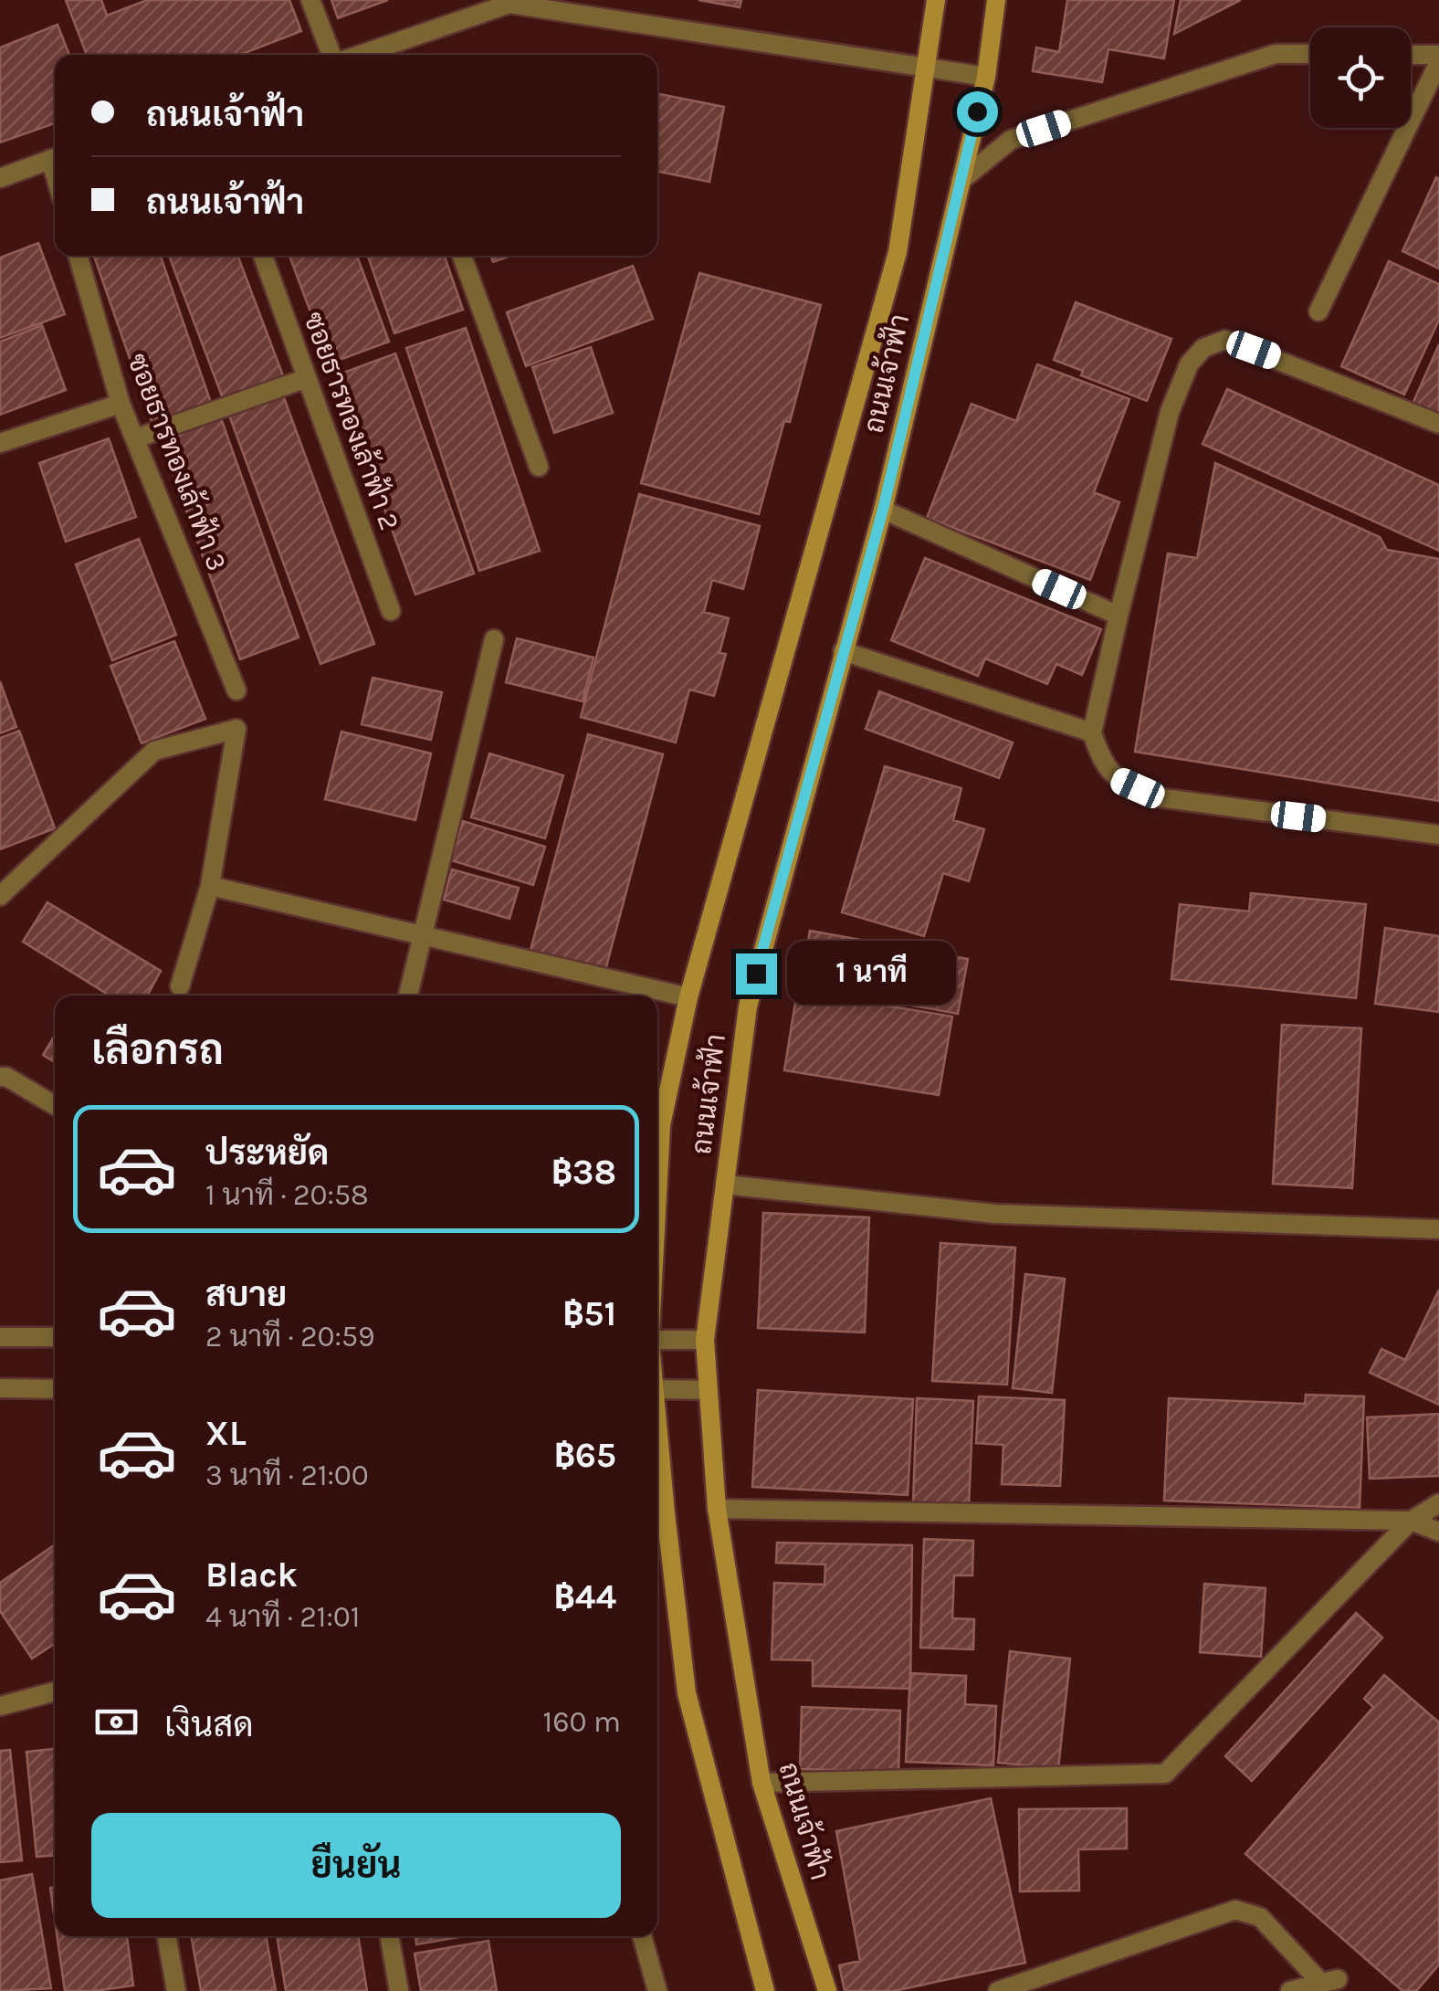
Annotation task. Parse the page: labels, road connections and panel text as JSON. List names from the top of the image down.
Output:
{
  "streets": {
    "main road": ["ถนนเจ้าฟ้า"],
    "street": ["ซอยธารทองเล้าฟ้า 2", "ซอยธารทองเล้าฟ้า 3"]
  },
  "page": {
    "banner": ["ถนนเจ้าฟ้า", "ถนนเจ้าฟ้า"],
    "bubble": "1 นาที",
    "heading": "เลือกรถ",
    "list": [
      {
        "name": "ประหยัด",
        "note": "1 นาที · 20:58",
        "value": "฿38"
      },
      {
        "name": "สบาย",
        "note": "2 นาที · 20:59",
        "value": "฿51"
      },
      {
        "name": "XL",
        "note": "3 นาที · 21:00",
        "value": "฿65"
      },
      {
        "name": "Black",
        "note": "4 นาที · 21:01",
        "value": "฿44"
      }
    ],
    "pay": ["เงินสด", "160 m"],
    "buttons": "ยืนยัน"
  }
}
